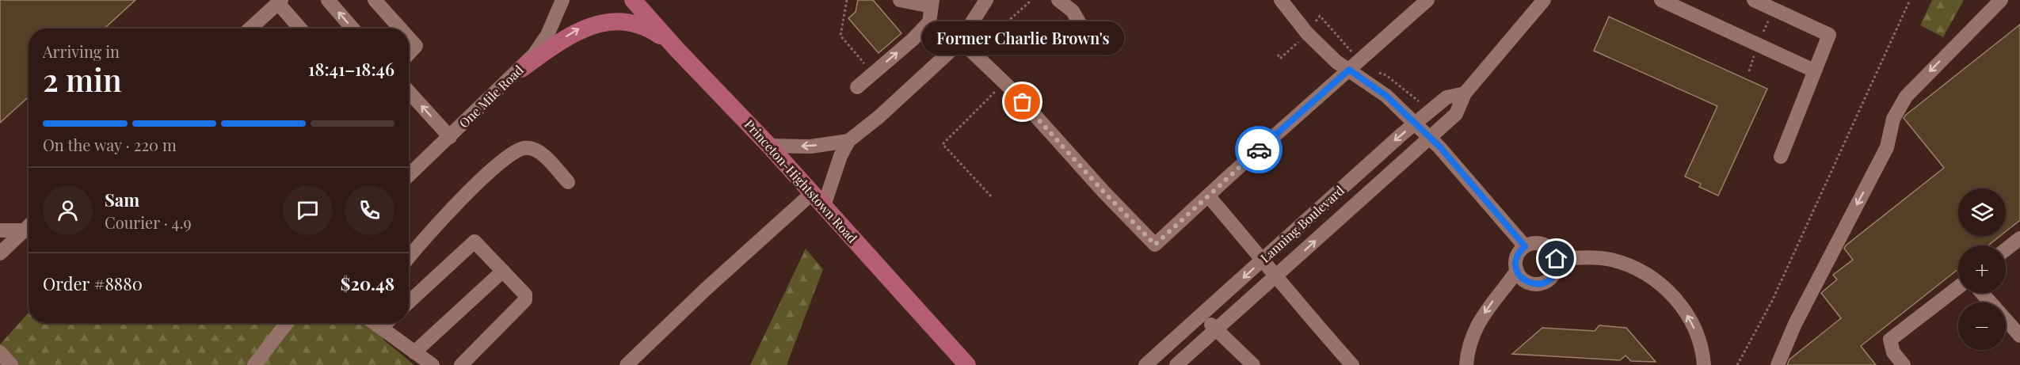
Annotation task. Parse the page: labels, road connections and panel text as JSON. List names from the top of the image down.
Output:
{
  "streets": {
    "main road": ["Princeton-Hightstown Road"],
    "street": ["One Mile Road", "Lanning Boulevard"]
  },
  "places": ["Former Charlie Brown's"],
  "page": {
    "bubble": "Former Charlie Brown's",
    "heading": ["2 min", "Arriving in", "18:41–18:46"],
    "panel": [
      "Sam",
      "Courier · 4.9",
      "Order #8880",
      "$20.48"
    ],
    "bar": "On the way · 220 m",
    "map_buttons": ["+", "−"]
  }
}
